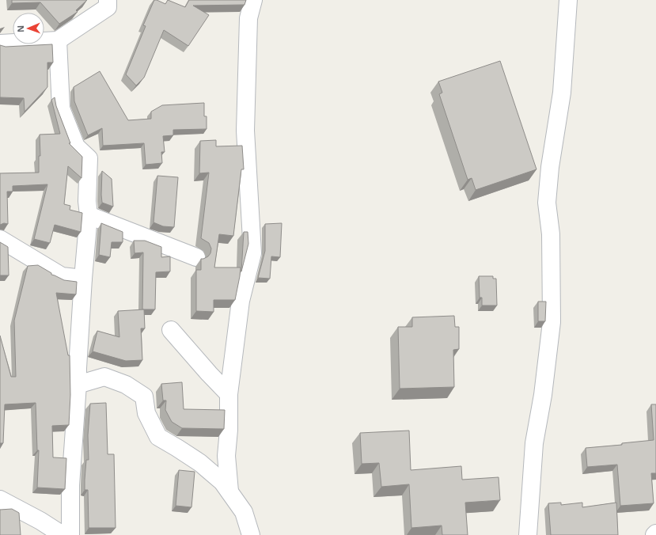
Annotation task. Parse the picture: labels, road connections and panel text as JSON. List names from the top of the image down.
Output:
{
  "north": "left"
}
